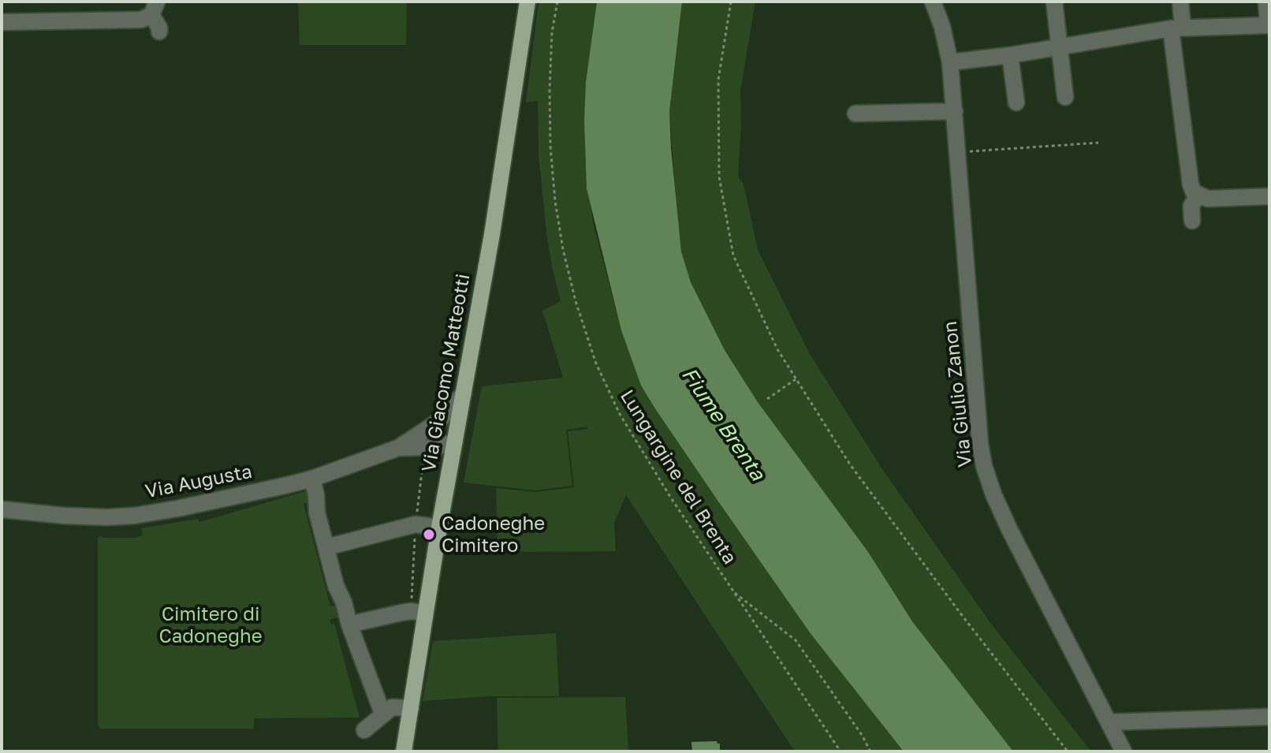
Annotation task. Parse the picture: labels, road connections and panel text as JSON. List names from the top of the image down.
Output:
{
  "streets": {
    "main road": ["Via Giacomo Matteotti"],
    "street": ["Via Giulio Zanon", "Via Augusta"],
    "path": ["Lungargine del Brenta"]
  },
  "crossings": [
    ["Via Giacomo Matteotti", "Via Augusta"]
  ],
  "water": ["Fiume Brenta"],
  "parks": ["Cimitero di Cadoneghe"],
  "places": ["Cadoneghe Cimitero"]
}
